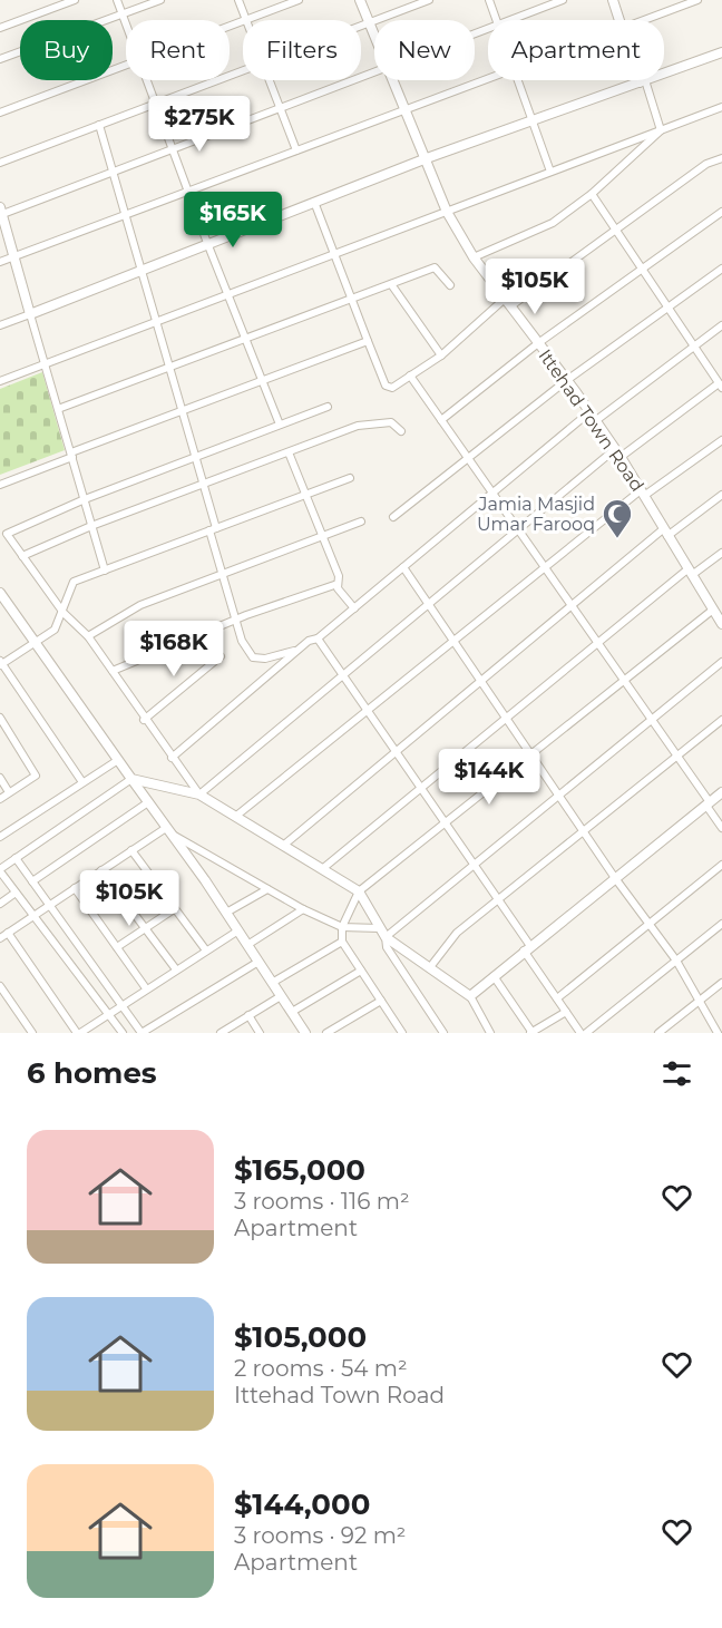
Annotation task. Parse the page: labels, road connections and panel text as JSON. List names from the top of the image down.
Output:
{
  "streets": {
    "street": ["Ittehad Town Road"]
  },
  "places": {
    "mosque": ["Jamia Masjid Umar Farooq"]
  },
  "page": {
    "chip": [
      "Buy",
      "Rent",
      "Filters",
      "New",
      "Apartment"
    ],
    "price": [
      "$275K",
      "$165K",
      "$105K",
      "$168K",
      "$144K",
      "$105K"
    ],
    "heading": "6 homes",
    "list": [
      {
        "name": "$165,000",
        "note": "3 rooms · 116 m² · Apartment"
      },
      {
        "name": "$105,000",
        "note": "2 rooms · 54 m² · Ittehad Town Road"
      },
      {
        "name": "$144,000",
        "note": "3 rooms · 92 m² · Apartment"
      }
    ]
  }
}
